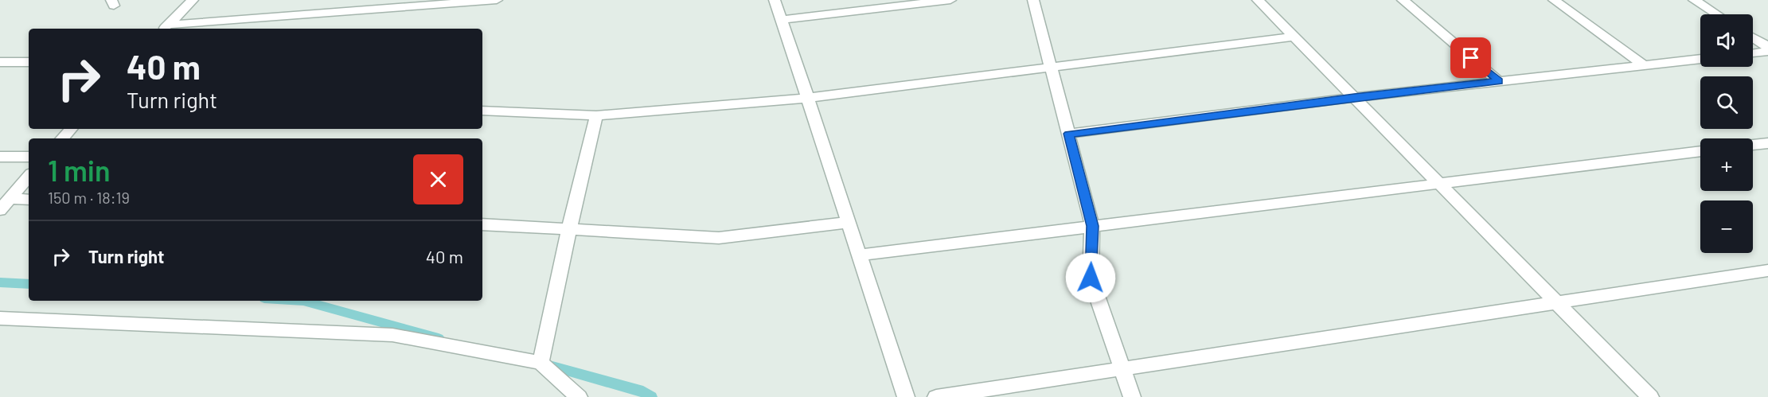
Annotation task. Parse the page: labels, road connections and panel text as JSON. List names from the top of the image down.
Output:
{
  "page": {
    "map_buttons": ["+", "−"],
    "turn": ["40 m", "Turn right"],
    "heading": ["1 min", "150 m · 18:19"],
    "list": [
      {
        "name": "Turn right",
        "value": "40 m"
      }
    ]
  }
}
